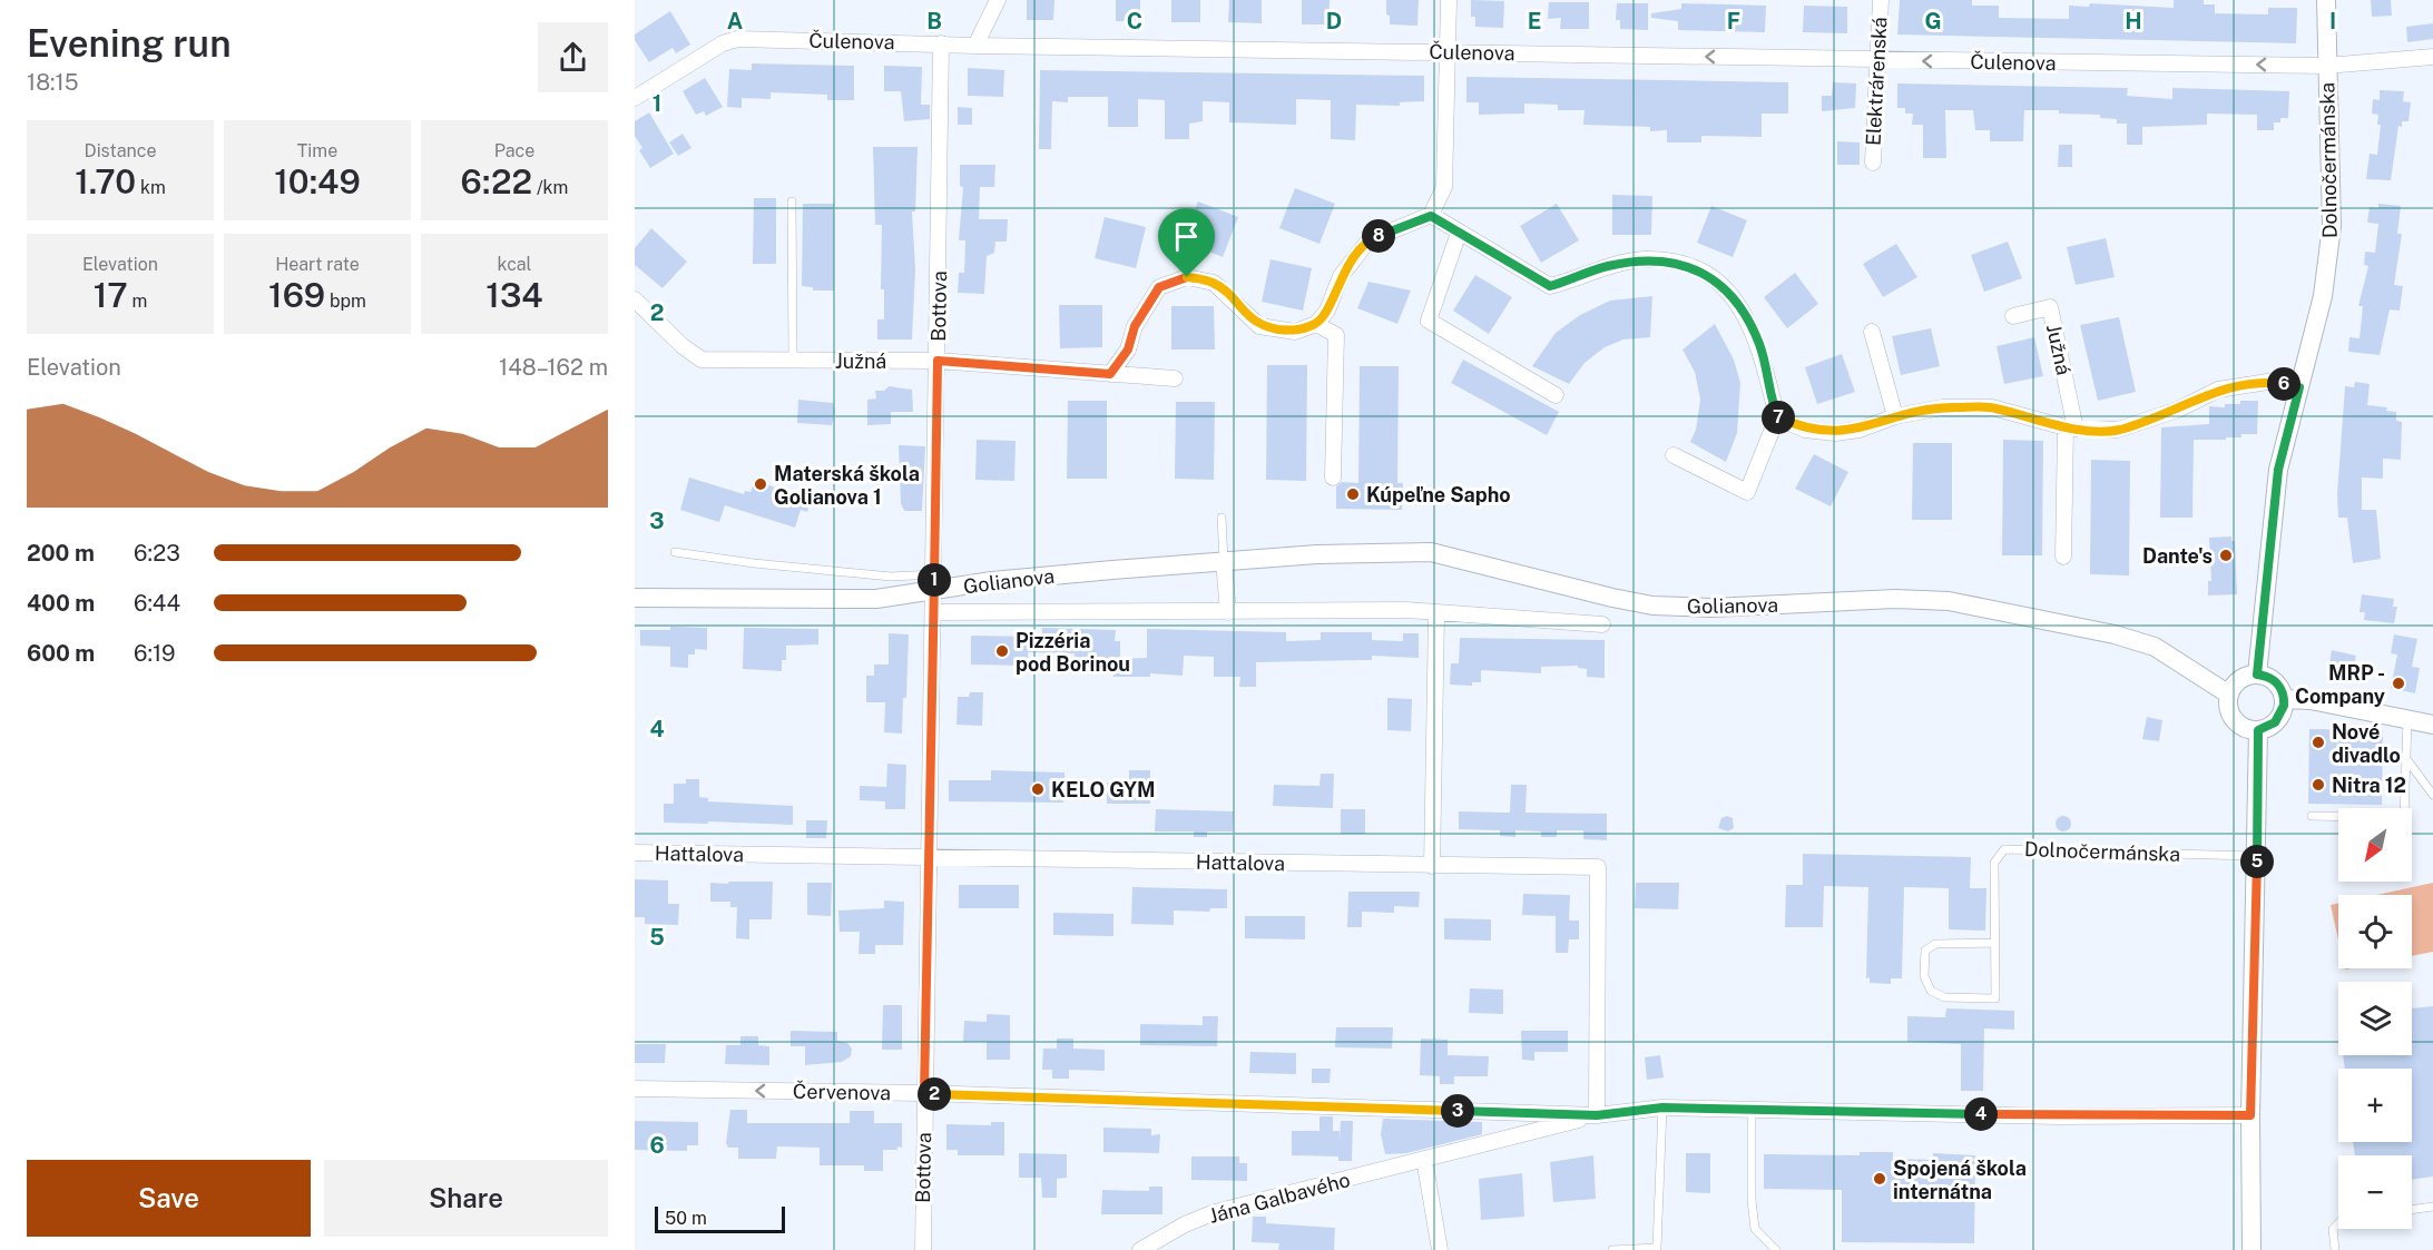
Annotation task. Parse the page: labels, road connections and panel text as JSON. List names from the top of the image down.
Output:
{
  "streets": {
    "street": [
      "Čulenova",
      "Elektrárenská",
      "Dolnočermánska",
      "Bottova",
      "Južná",
      "Golianova",
      "Hattalova",
      "Červenova",
      "Jána Galbavého"
    ]
  },
  "crossings": [
    ["Čulenova", "Elektrárenská"],
    ["Čulenova", "Dolnočermánska"],
    ["Čulenova", "Bottova"],
    ["Dolnočermánska", "Golianova"],
    ["Bottova", "Južná"],
    ["Bottova", "Golianova"],
    ["Bottova", "Hattalova"],
    ["Bottova", "Červenova"],
    ["Hattalova", "Červenova"],
    ["Hattalova", "Jána Galbavého"],
    ["Červenova", "Jána Galbavého"]
  ],
  "one_way": ["Čulenova"],
  "places": [
    "Materská škola Golianova 1",
    "Kúpeľne Sapho",
    "Dante's",
    "Pizzéria pod Borinou",
    "MRP - Company",
    "Nové divadlo",
    "Nitra 12",
    "KELO GYM",
    "Spojená škola internátna"
  ],
  "scale_bar": "50 m",
  "north": "bottom left",
  "page": {
    "heading": ["Evening run", "18:15"],
    "stats": [
      ["Distance", "1.70 km"],
      ["Time", "10:49"],
      ["Pace", "6:22 /km"],
      ["Elevation", "17 m"],
      ["Heart rate", "169 bpm"],
      ["kcal", "134"]
    ],
    "pins": [
      "8",
      "6",
      "7",
      "1",
      "5",
      "2",
      "3",
      "4"
    ],
    "chart": ["Elevation", "148–162 m"],
    "list": [
      {
        "name": "200 m",
        "note": "6:23"
      },
      {
        "name": "400 m",
        "note": "6:44"
      },
      {
        "name": "600 m",
        "note": "6:19"
      }
    ],
    "map_buttons": ["+", "−"],
    "buttons": ["Save", "Share"],
    "scale": "50 m"
  },
  "grid": {
    "columns": [
      "A",
      "B",
      "C",
      "D",
      "E",
      "F",
      "G",
      "H",
      "I"
    ],
    "rows": [
      "1",
      "2",
      "3",
      "4",
      "5",
      "6"
    ]
  }
}
